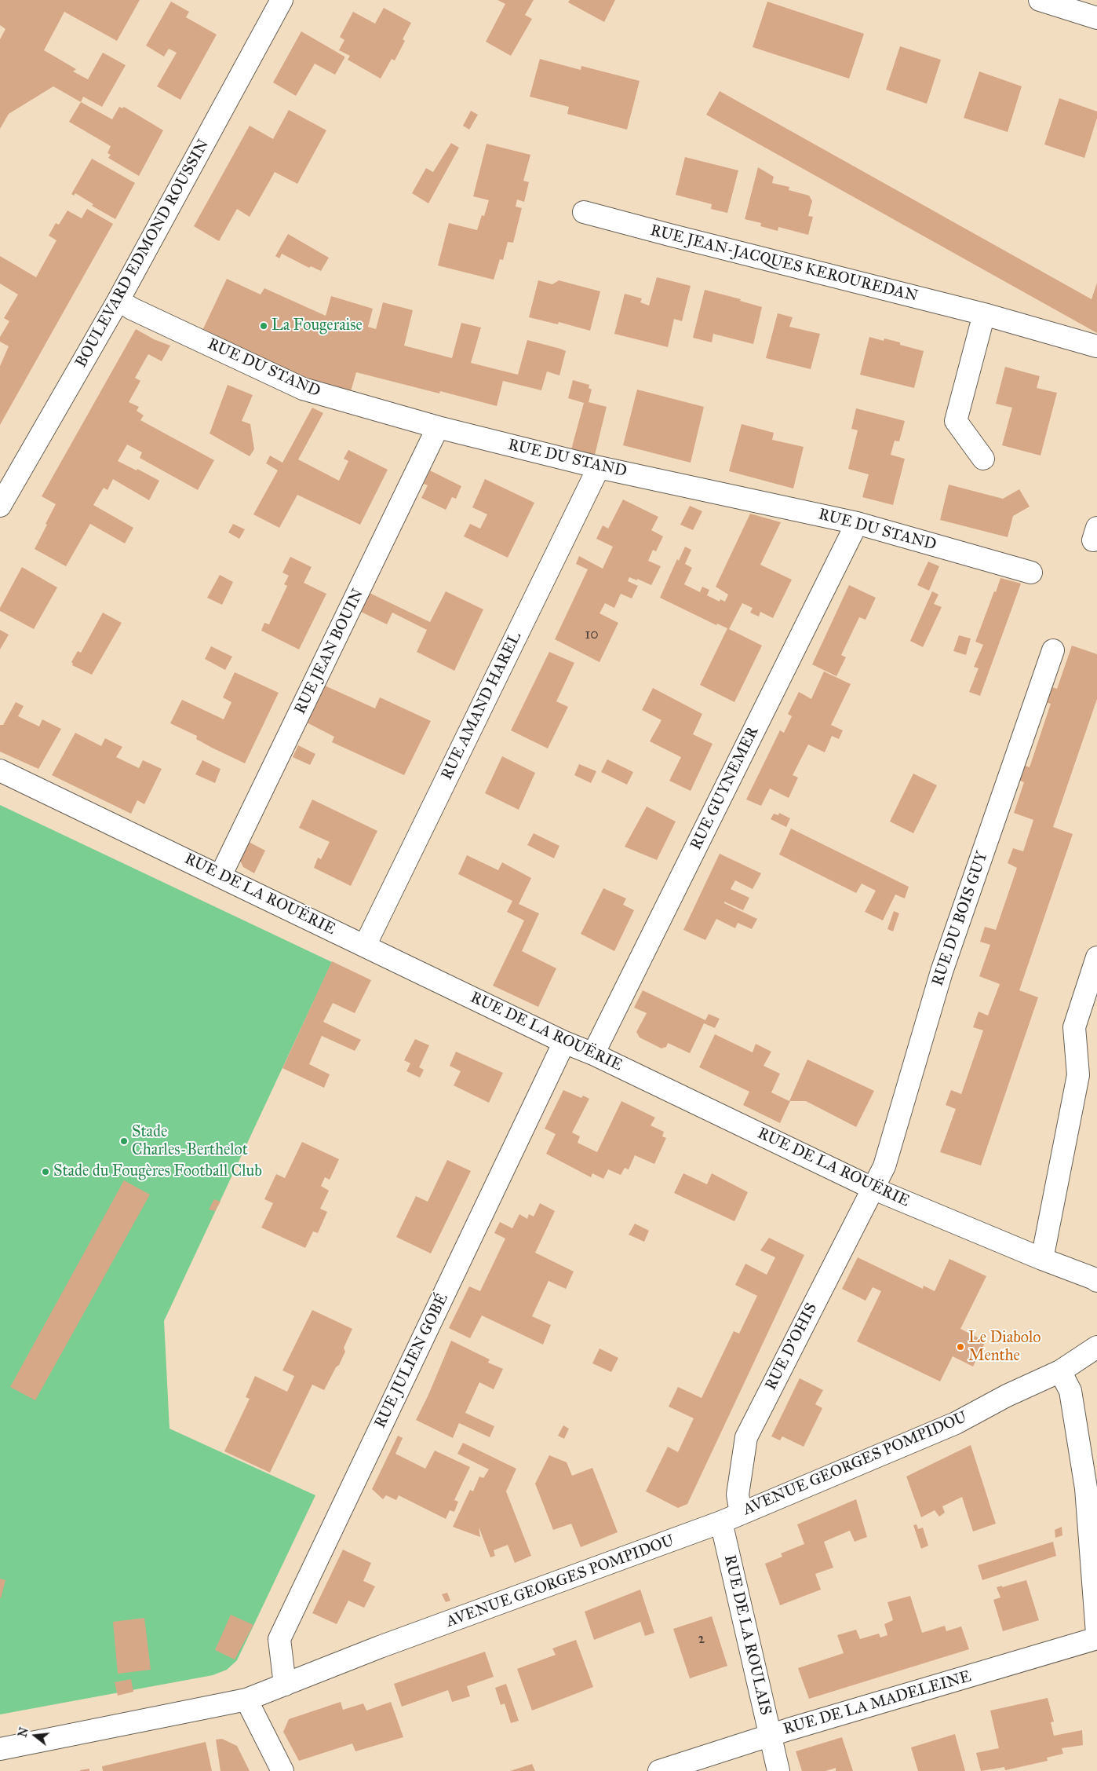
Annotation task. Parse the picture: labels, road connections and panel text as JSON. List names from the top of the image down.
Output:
{
  "streets": {
    "street": [
      "BOULEVARD EDMOND ROUSSIN",
      "RUE JEAN-JACQUES KEROUREDAN",
      "RUE DU STAND",
      "RUE JEAN BOUIN",
      "RUE AMAND HAREL",
      "RUE GUYNEMER",
      "RUE DE LA ROUËRIE",
      "RUE DU BOIS GUY",
      "RUE D'OHIS",
      "RUE JULIEN GOBÉ",
      "AVENUE GEORGES POMPIDOU",
      "RUE DE LA ROULAIS",
      "RUE DE LA MADELEINE"
    ]
  },
  "crossings": [
    ["BOULEVARD EDMOND ROUSSIN", "RUE DU STAND"],
    ["RUE DU STAND", "RUE JEAN BOUIN"],
    ["RUE DU STAND", "RUE AMAND HAREL"],
    ["RUE DU STAND", "RUE GUYNEMER"],
    ["RUE JEAN BOUIN", "RUE DE LA ROUËRIE"],
    ["RUE AMAND HAREL", "RUE DE LA ROUËRIE"],
    ["RUE GUYNEMER", "RUE DE LA ROUËRIE"],
    ["RUE DE LA ROUËRIE", "RUE DU BOIS GUY"],
    ["RUE DE LA ROUËRIE", "RUE D'OHIS"],
    ["RUE DE LA ROUËRIE", "RUE JULIEN GOBÉ"],
    ["RUE DU BOIS GUY", "RUE D'OHIS"],
    ["RUE D'OHIS", "AVENUE GEORGES POMPIDOU"],
    ["RUE JULIEN GOBÉ", "AVENUE GEORGES POMPIDOU"],
    ["AVENUE GEORGES POMPIDOU", "RUE DE LA ROULAIS"],
    ["RUE DE LA ROULAIS", "RUE DE LA MADELEINE"]
  ],
  "places": [
    "La Fougeraise",
    "Stade Charles-Berthelot",
    "Stade du Fougères Football Club",
    "Le Diabolo Menthe"
  ],
  "house_numbers": ["10", "2"],
  "north": "left"
}
